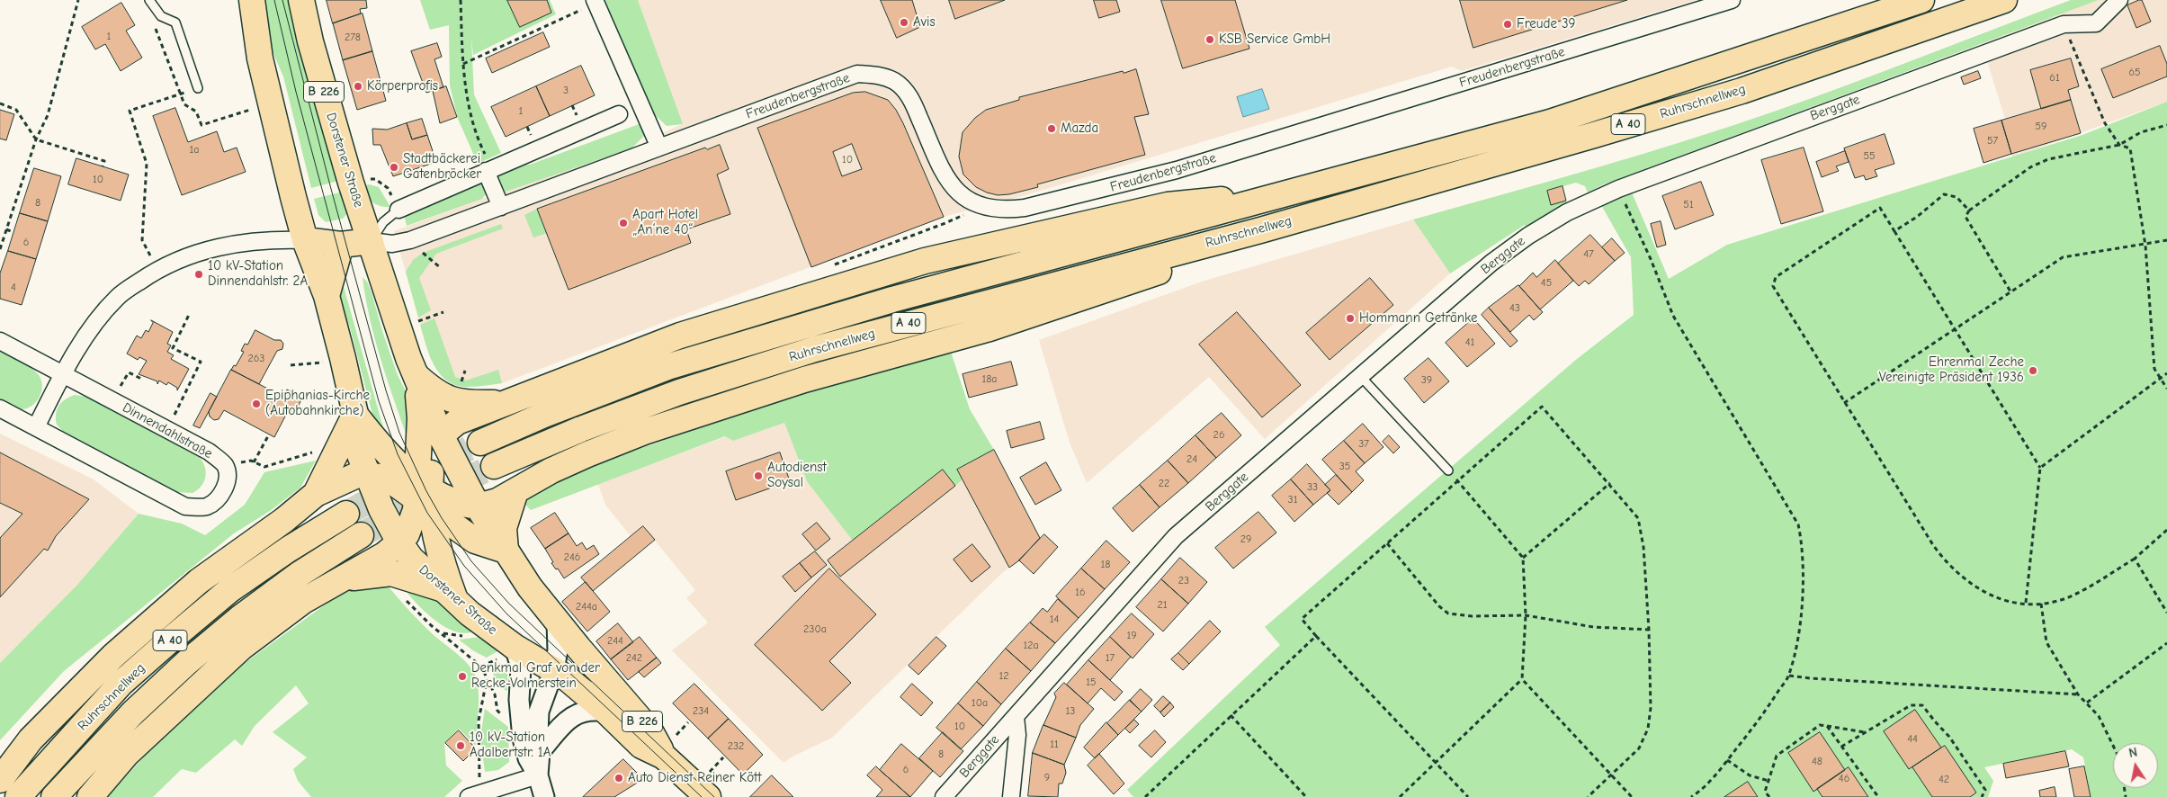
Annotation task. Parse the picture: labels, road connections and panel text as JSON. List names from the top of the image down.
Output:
{
  "streets": {
    "main road": [
      "B 226",
      "Ruhrschnellweg",
      "A 40",
      "Dorstener Straße"
    ],
    "street": ["Freudenbergstraße", "Berggate", "Dinnendahlstraße"]
  },
  "crossings": [
    ["Freudenbergstraße", "Dorstener Straße"],
    ["Ruhrschnellweg", "A 40"]
  ],
  "places": [
    "Avis",
    "Freude 39",
    "KSB Service GmbH",
    "Körperprofis",
    "Mazda",
    "Stadtbäckerei Gatenbröcker",
    "Apart Hotel „An‘ne 40“",
    "10 kV-Station Dinnendahlstr. 2A",
    "Hommann Getränke",
    "Ehrenmal Zeche Vereinigte Präsident 1936",
    "Epiphanias-Kirche (Autobahnkirche)",
    "Autodienst Soysal",
    "Denkmal Graf von der Recke-Volmerstein",
    "10 kV-Station Adalbertstr. 1A",
    "Auto Dienst Reiner Kött"
  ],
  "house_numbers": [
    "1",
    "278",
    "65",
    "61",
    "3",
    "1",
    "59",
    "57",
    "1a",
    "55",
    "10",
    "10",
    "8",
    "51",
    "6",
    "47",
    "45",
    "4",
    "43",
    "41",
    "263",
    "18a",
    "39",
    "26",
    "37",
    "24",
    "35",
    "22",
    "33",
    "31",
    "29",
    "246",
    "18",
    "23",
    "16",
    "21",
    "244a",
    "14",
    "230a",
    "19",
    "244",
    "12a",
    "242",
    "17",
    "12",
    "15",
    "10a",
    "234",
    "13",
    "10",
    "44",
    "11",
    "232",
    "8",
    "48",
    "6",
    "9",
    "46",
    "42"
  ],
  "north": "top"
}
